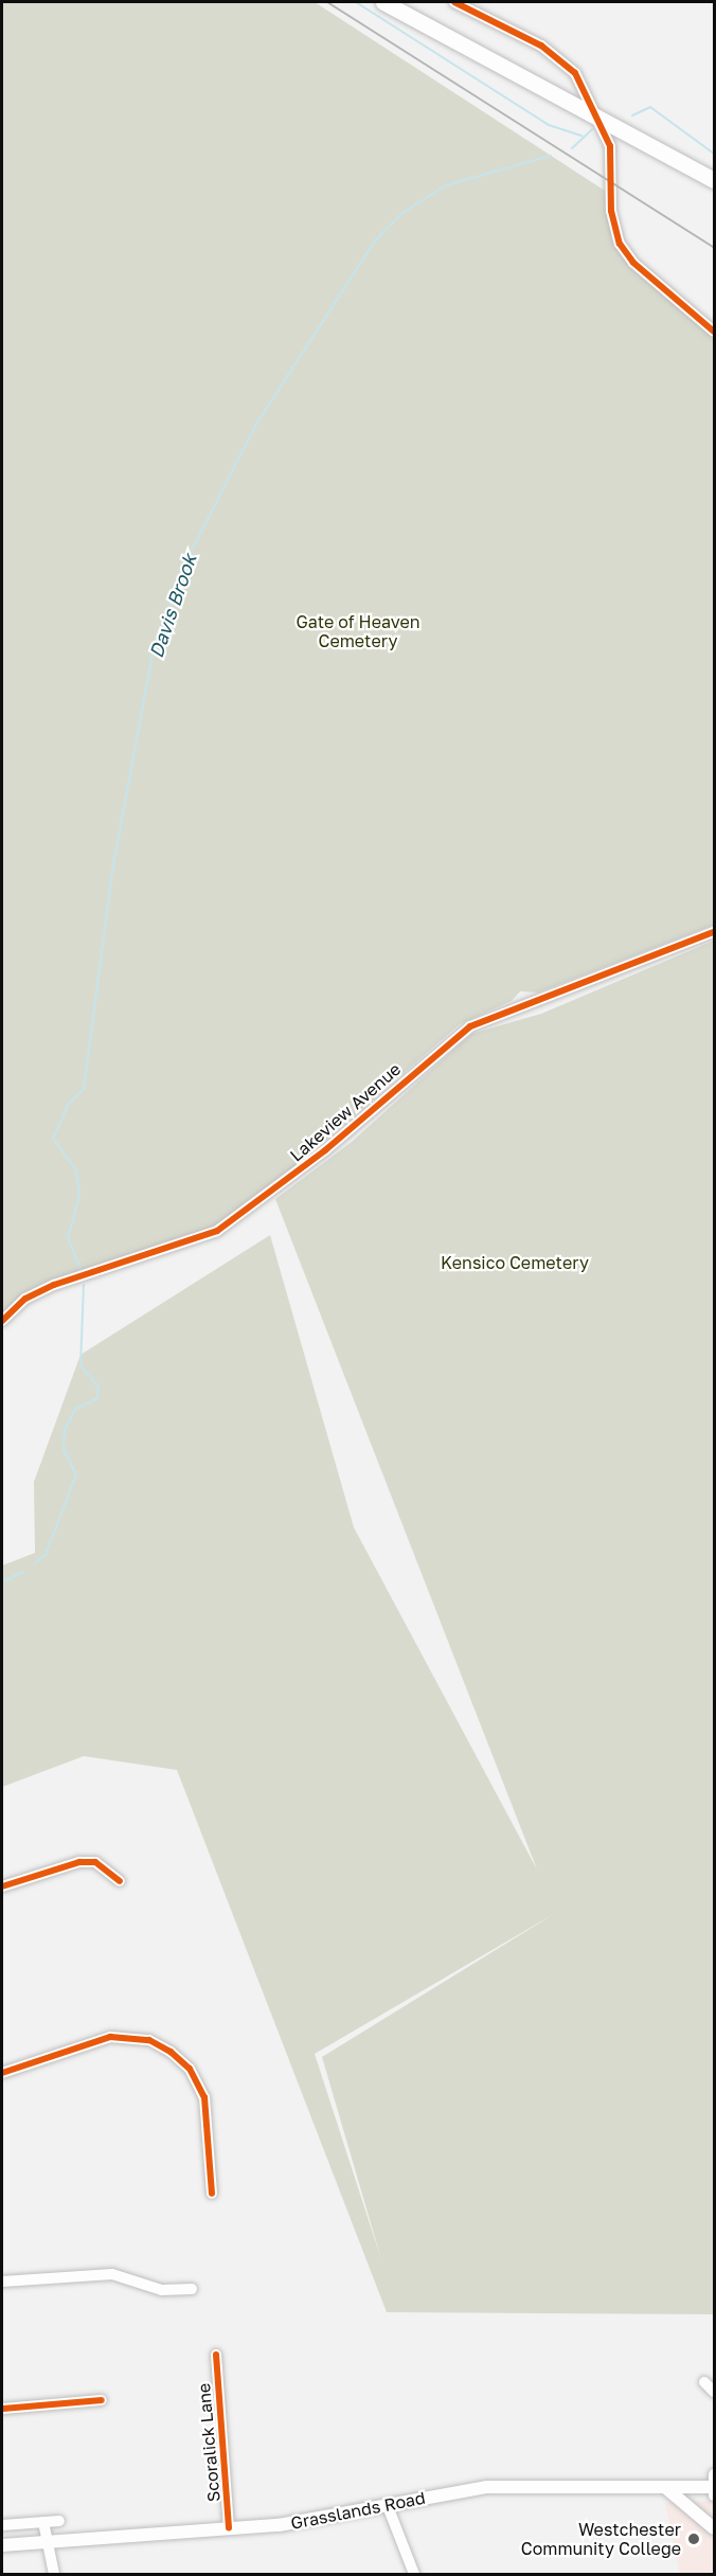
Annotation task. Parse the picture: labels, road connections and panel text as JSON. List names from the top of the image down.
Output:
{
  "streets": {
    "main road": ["Grasslands Road"],
    "street": ["Lakeview Avenue", "Scoralick Lane"]
  },
  "crossings": [
    ["Scoralick Lane", "Grasslands Road"]
  ],
  "water": ["Davis Brook"],
  "parks": ["Gate of Heaven Cemetery", "Kensico Cemetery"],
  "places": ["Westchester Community College"]
}
